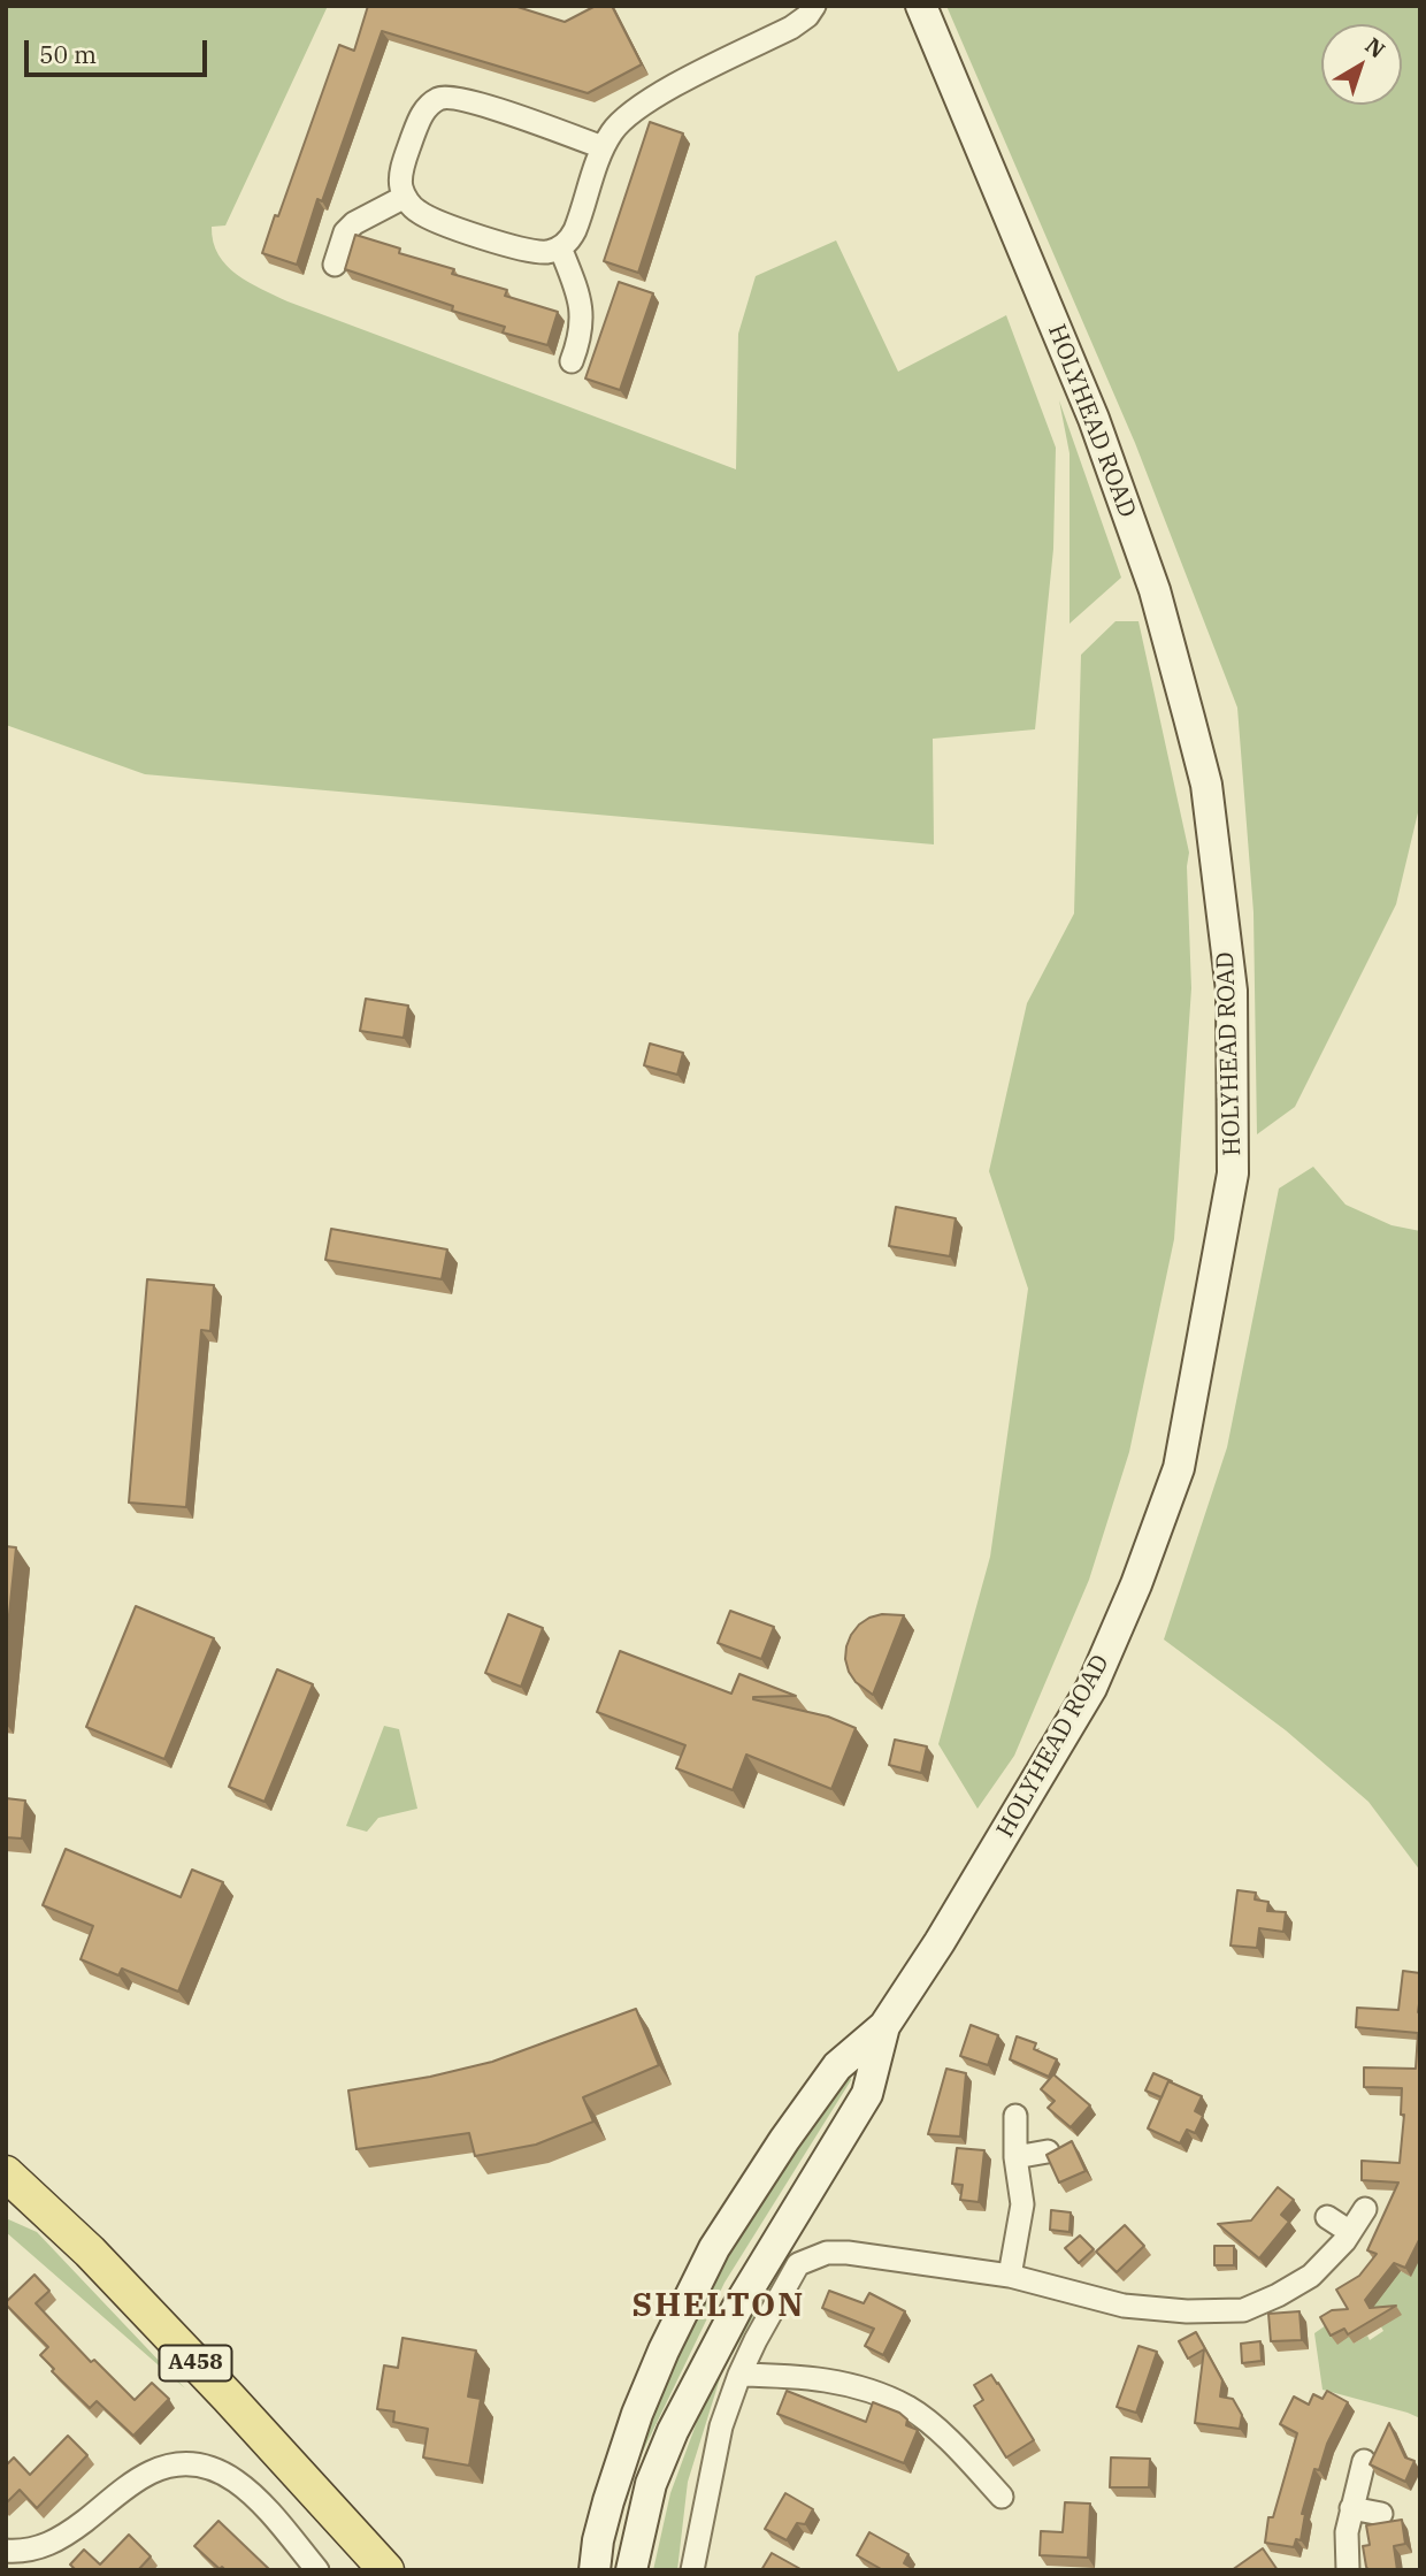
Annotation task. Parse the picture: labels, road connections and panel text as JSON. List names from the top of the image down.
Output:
{
  "streets": {
    "main road": ["HOLYHEAD ROAD", "A458"]
  },
  "districts": ["SHELTON"],
  "scale_bar": "50 m",
  "north": "top right"
}
